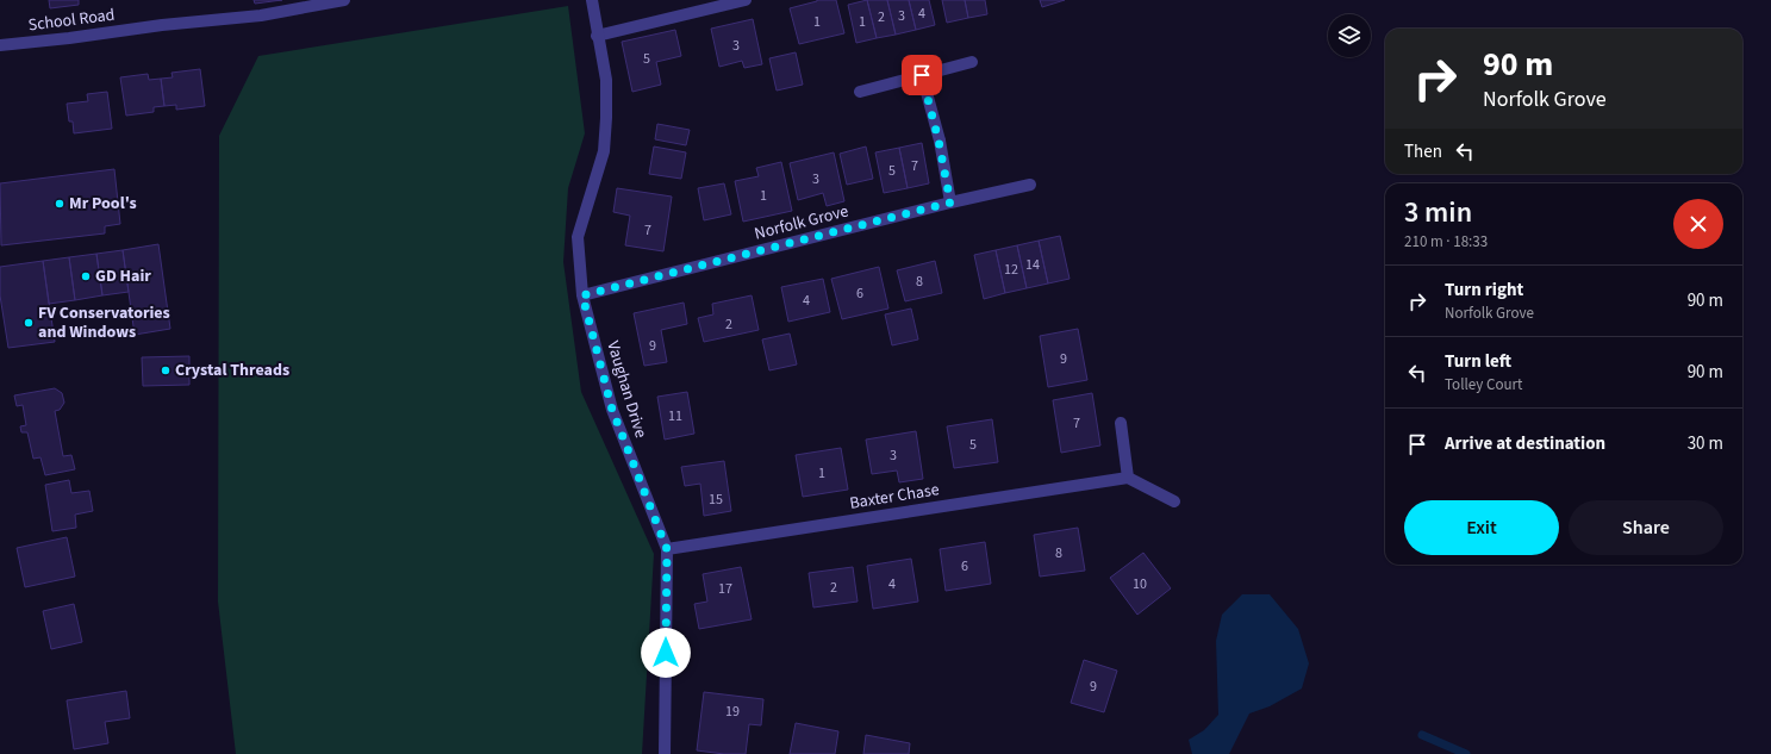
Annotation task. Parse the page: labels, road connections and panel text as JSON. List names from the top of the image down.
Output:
{
  "streets": {
    "street": [
      "School Road",
      "Norfolk Grove",
      "Vaughan Drive",
      "Baxter Chase"
    ]
  },
  "crossings": [
    ["Norfolk Grove", "Vaughan Drive"],
    ["Vaughan Drive", "Baxter Chase"]
  ],
  "places": [
    "Mr Pool's",
    "GD Hair",
    "FV Conservatories and Windows",
    "Crystal Threads"
  ],
  "house_numbers": [
    "4",
    "3",
    "2",
    "1",
    "1",
    "3",
    "5",
    "7",
    "5",
    "3",
    "1",
    "7",
    "14",
    "12",
    "8",
    "6",
    "4",
    "2",
    "9",
    "9",
    "11",
    "7",
    "5",
    "3",
    "1",
    "15",
    "8",
    "6",
    "4",
    "10",
    "2",
    "17",
    "9",
    "19"
  ],
  "page": {
    "turn": ["90 m", "Norfolk Grove"],
    "then": "Then",
    "heading": ["3 min", "210 m · 18:33"],
    "list": [
      {
        "name": "Turn right",
        "note": "Norfolk Grove",
        "value": "90 m"
      },
      {
        "name": "Turn left",
        "note": "Tolley Court",
        "value": "90 m"
      },
      {
        "name": "Arrive at destination",
        "value": "30 m"
      }
    ],
    "buttons": ["Exit", "Share"]
  }
}
